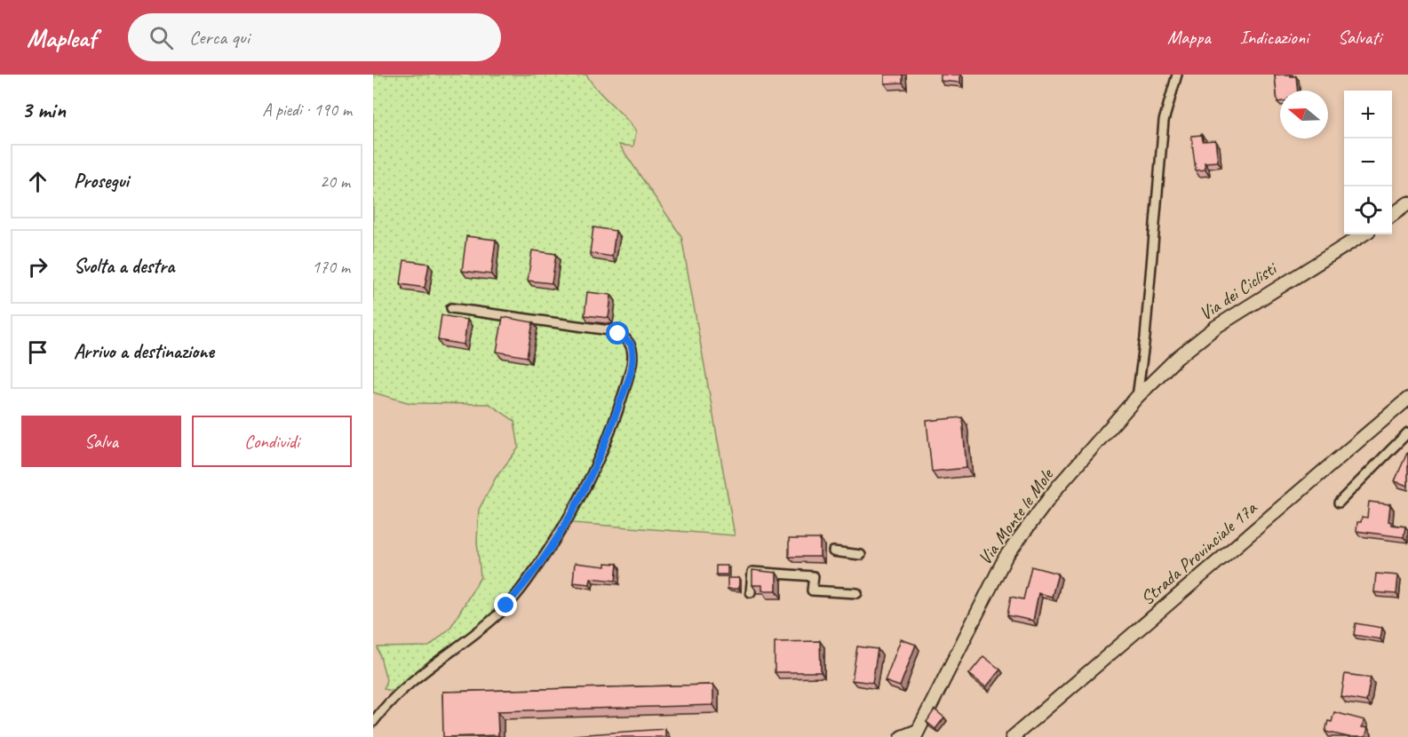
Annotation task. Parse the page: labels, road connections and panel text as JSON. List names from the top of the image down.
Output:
{
  "streets": {
    "street": ["Via dei Ciclisti", "Via Monte le Mole", "Strada Provinciale 17a"]
  },
  "crossings": [
    ["Via dei Ciclisti", "Via Monte le Mole"]
  ],
  "north": "left",
  "page": {
    "header": "Mapleaf",
    "search": "Cerca qui",
    "nav": ["Mappa", "Indicazioni", "Salvati"],
    "heading": ["3 min", "A piedi · 190 m"],
    "map_buttons": ["+", "−"],
    "list": [
      ["Prosegui", "20 m"],
      ["Svolta a destra", "170 m"],
      "Arrivo a destinazione"
    ],
    "buttons": ["Salva", "Condividi"]
  }
}
